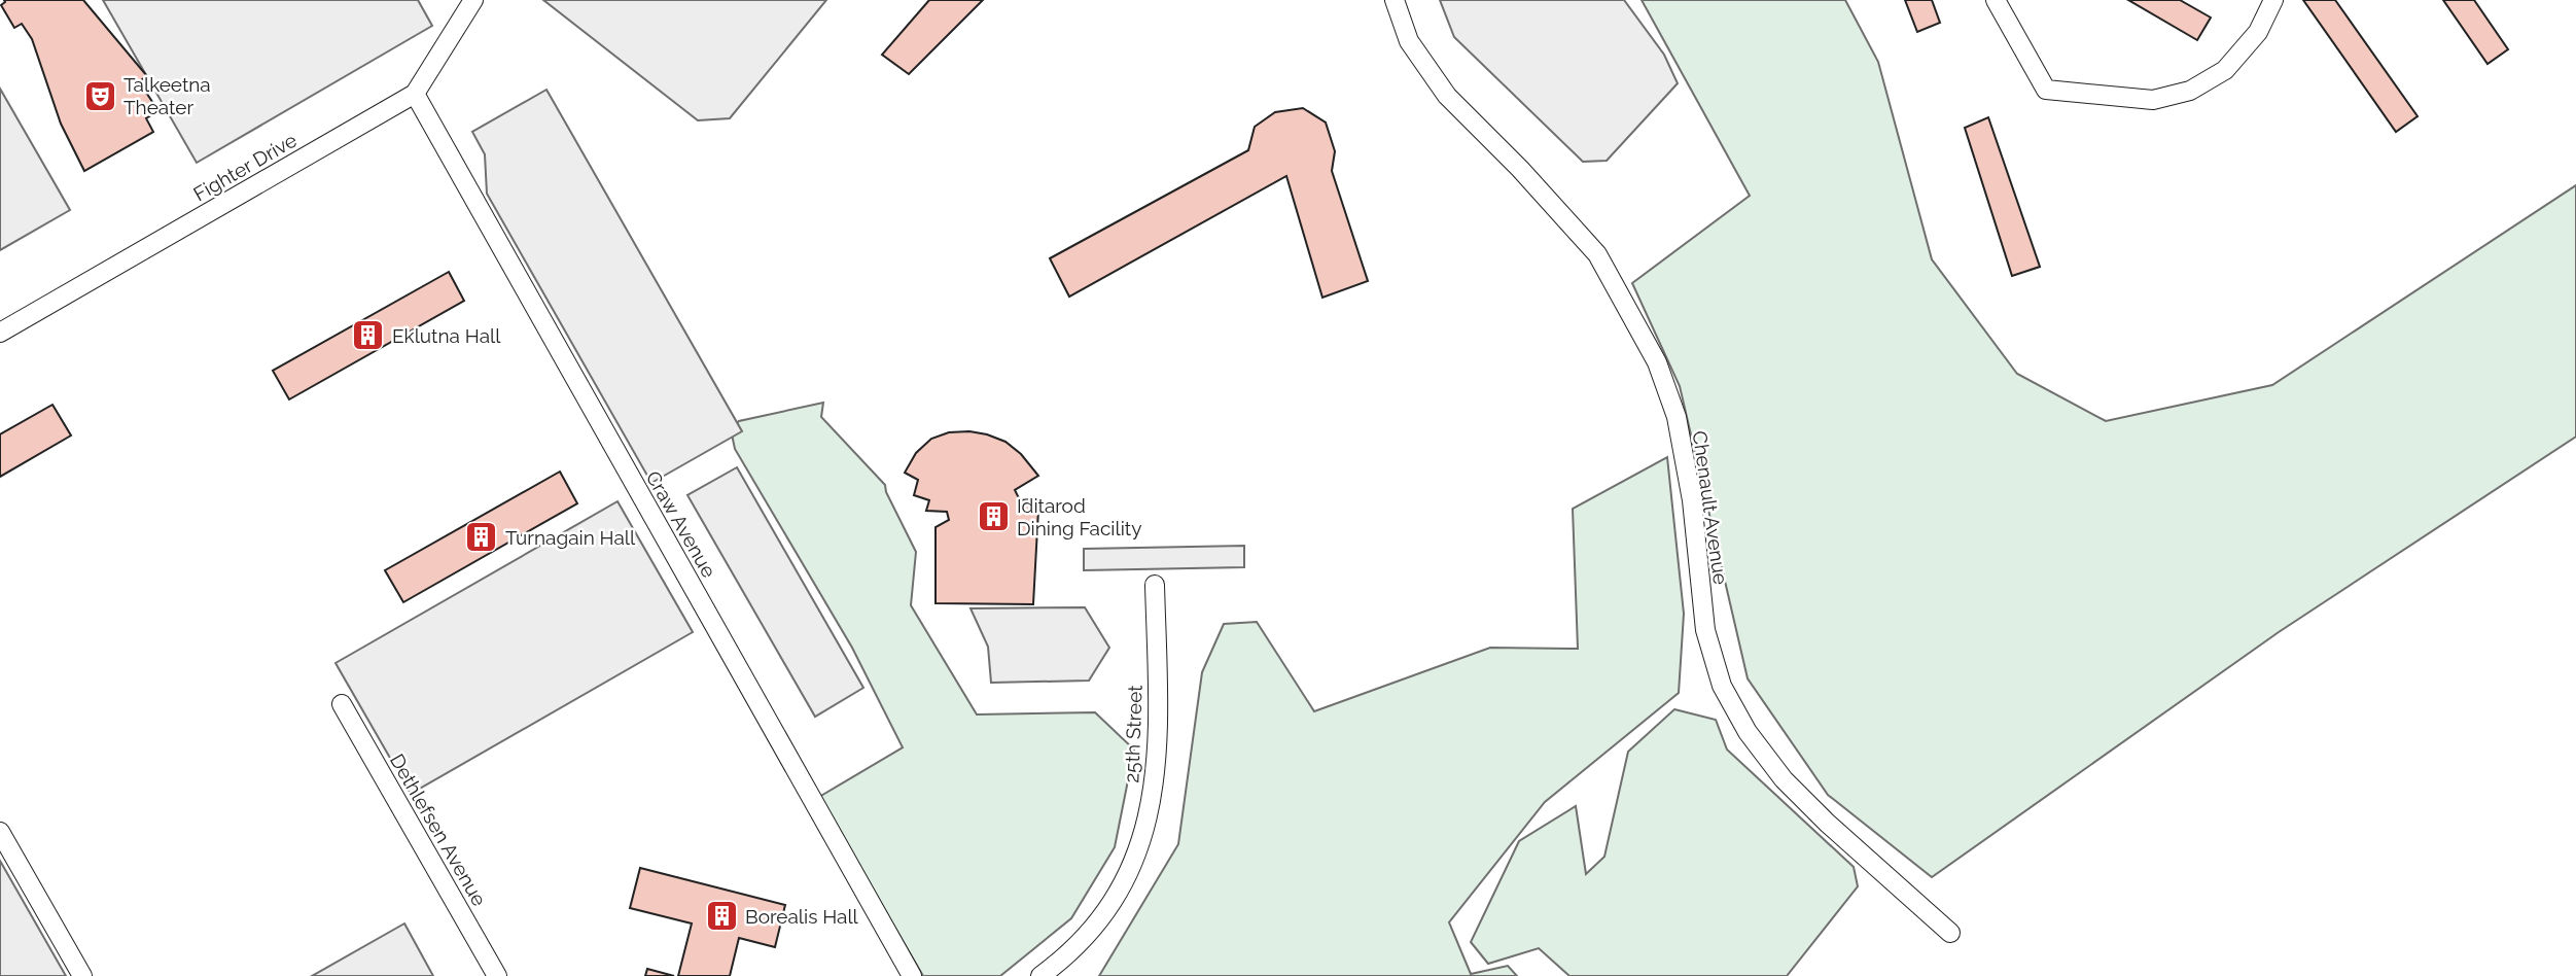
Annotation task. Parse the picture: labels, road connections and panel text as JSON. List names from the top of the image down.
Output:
{
  "streets": {
    "street": [
      "Fighter Drive",
      "Chenault Avenue",
      "Craw Avenue",
      "25th Street",
      "Dethlefsen Avenue"
    ]
  },
  "crossings": [
    ["Fighter Drive", "Craw Avenue"]
  ],
  "places": {
    "theatre": ["Talkeetna Theater"],
    "building": [
      "Eklutna Hall",
      "Iditarod Dining Facility",
      "Turnagain Hall",
      "Borealis Hall"
    ]
  }
}
